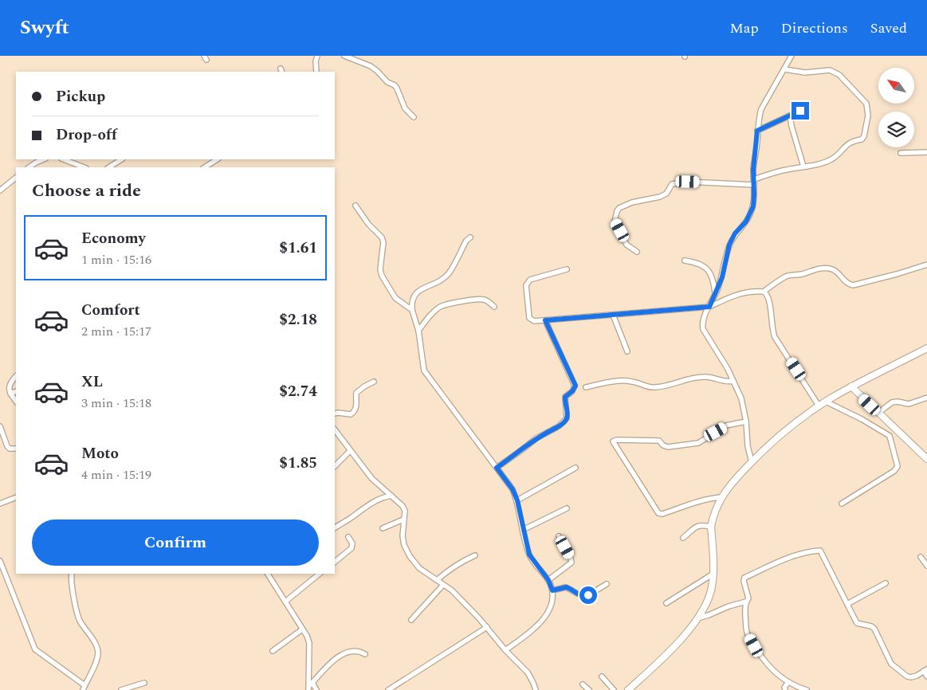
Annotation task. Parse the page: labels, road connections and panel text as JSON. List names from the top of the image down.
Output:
{
  "north": "top left",
  "page": {
    "header": "Swyft",
    "nav": ["Map", "Directions", "Saved"],
    "banner": ["Pickup", "Drop-off"],
    "heading": "Choose a ride",
    "list": [
      {
        "name": "Economy",
        "note": "1 min · 15:16",
        "value": "$1.61"
      },
      {
        "name": "Comfort",
        "note": "2 min · 15:17",
        "value": "$2.18"
      },
      {
        "name": "XL",
        "note": "3 min · 15:18",
        "value": "$2.74"
      },
      {
        "name": "Moto",
        "note": "4 min · 15:19",
        "value": "$1.85"
      }
    ],
    "buttons": "Confirm"
  }
}
